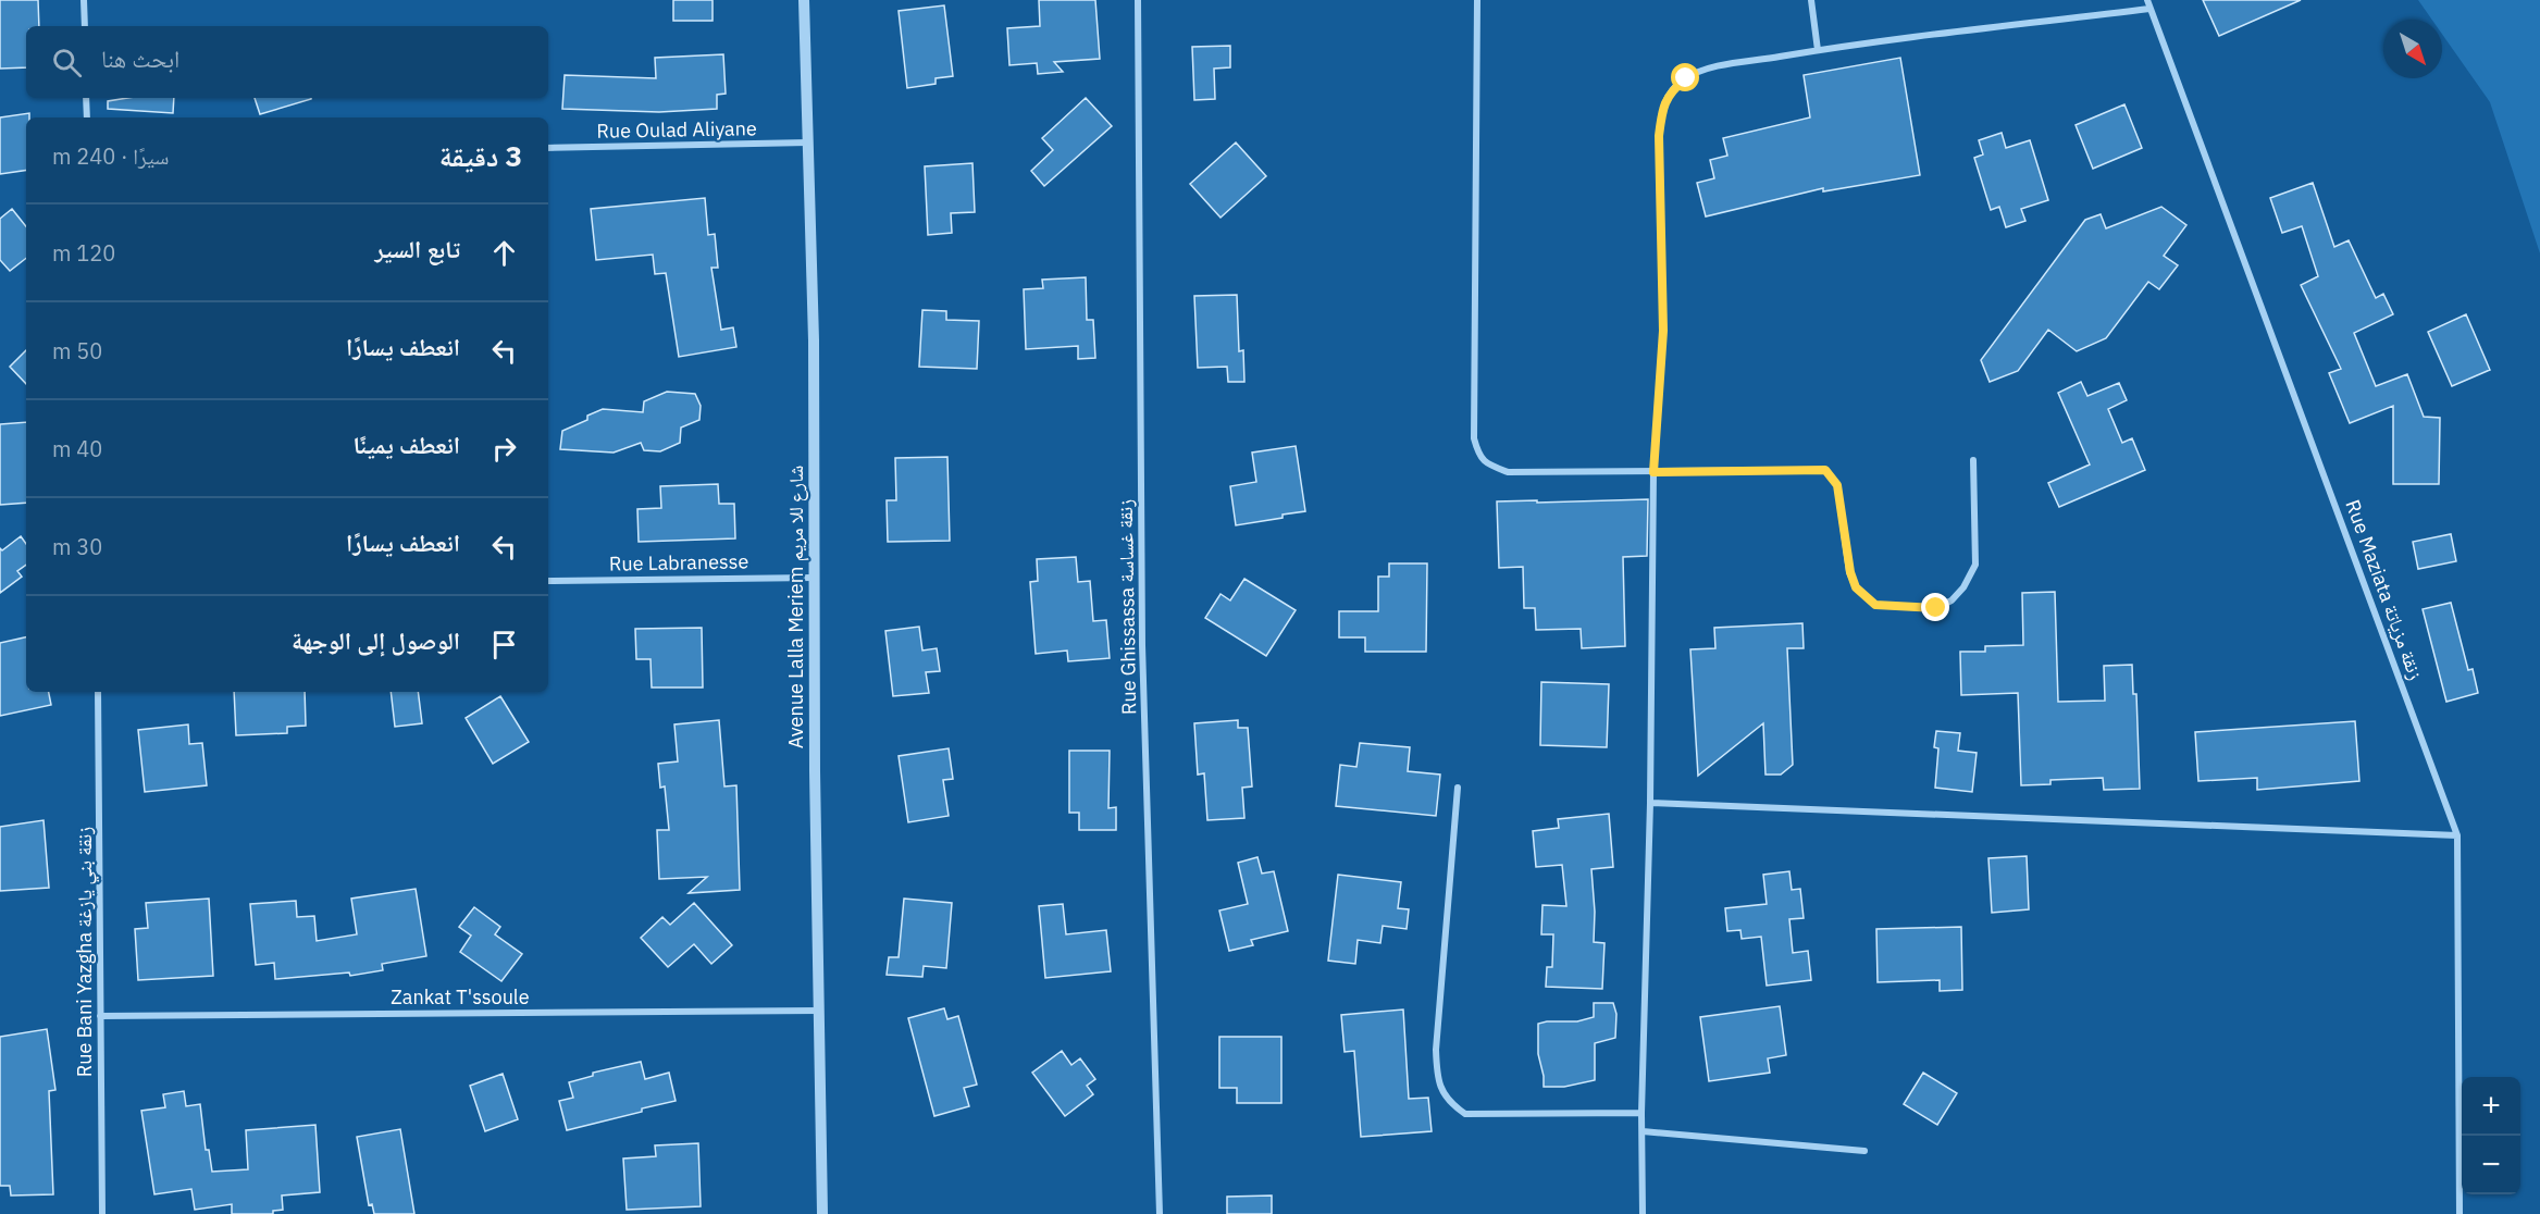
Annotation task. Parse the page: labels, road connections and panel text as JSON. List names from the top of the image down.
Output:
{
  "streets": {
    "street": [
      "Rue Oulad Aliyane",
      "Rue Labranesse",
      "Rue Maziata زنقة مزياتة",
      "Avenue Lalla Meriem شارع للا مريم",
      "Rue Ghissassa زنقة غساسة",
      "Rue Bani Yazgha زنقة بني يازغة",
      "Zankat T'ssoule"
    ]
  },
  "crossings": [
    ["Rue Oulad Aliyane", "Avenue Lalla Meriem شارع للا مريم"],
    ["Rue Labranesse", "Avenue Lalla Meriem شارع للا مريم"],
    ["Avenue Lalla Meriem شارع للا مريم", "Zankat T'ssoule"],
    ["Rue Bani Yazgha زنقة بني يازغة", "Zankat T'ssoule"]
  ],
  "north": "bottom right",
  "page": {
    "search": "ابحث هنا",
    "heading": ["3 دقيقة", "سيرًا · 240 m"],
    "list": [
      ["تابع السير", "120 m"],
      ["انعطف يسارًا", "50 m"],
      ["انعطف يمينًا", "40 m"],
      ["انعطف يسارًا", "30 m"],
      "الوصول إلى الوجهة"
    ],
    "map_buttons": ["+", "−"]
  }
}
